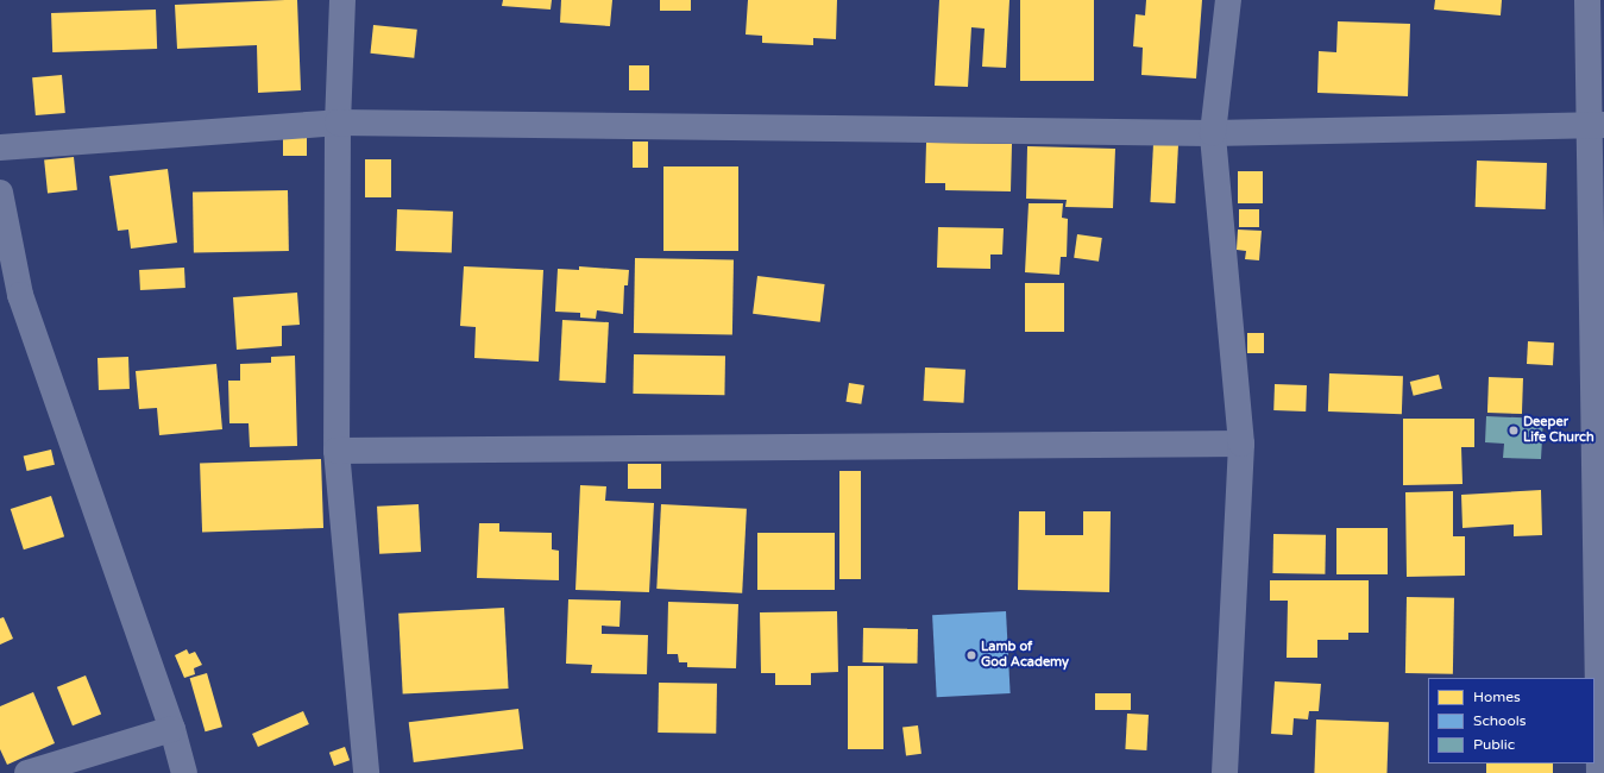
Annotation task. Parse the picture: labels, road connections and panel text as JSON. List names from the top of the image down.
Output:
{
  "places": ["Deeper Life Church", "Lamb of God Academy"],
  "legend": ["Homes", "Schools", "Public"]
}
